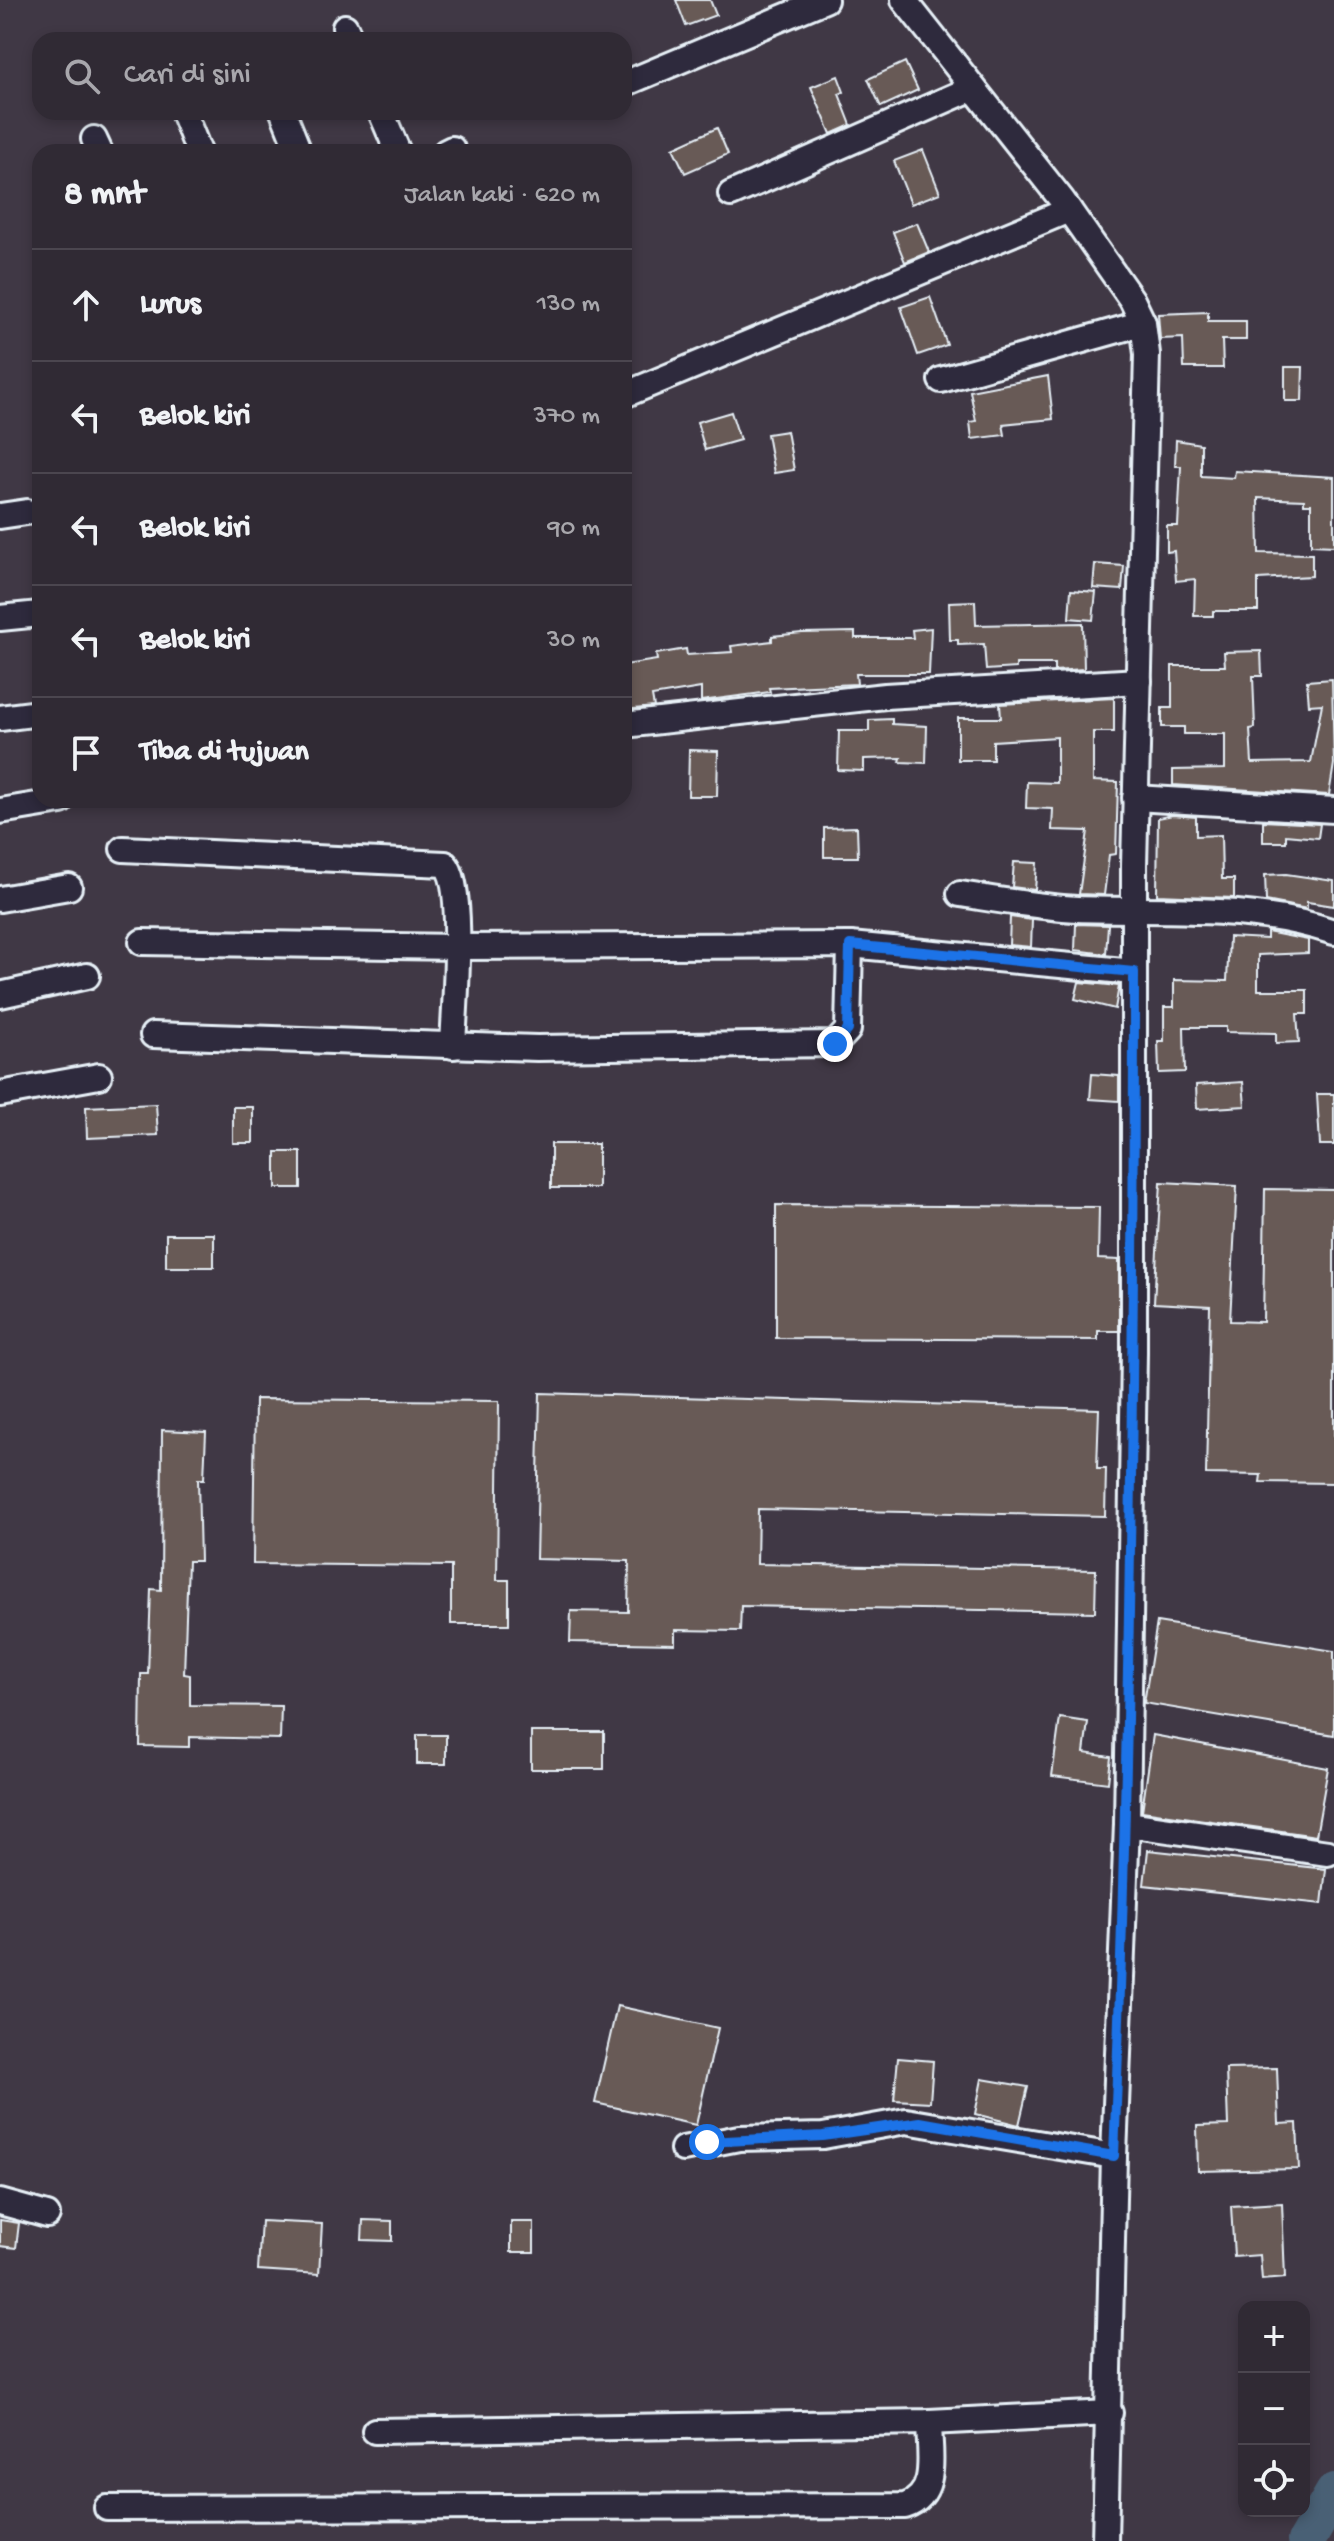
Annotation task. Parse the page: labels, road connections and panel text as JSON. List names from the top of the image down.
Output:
{
  "page": {
    "search": "Cari di sini",
    "heading": ["8 mnt", "Jalan kaki · 620 m"],
    "list": [
      ["Lurus", "130 m"],
      ["Belok kiri", "370 m"],
      ["Belok kiri", "90 m"],
      ["Belok kiri", "30 m"],
      "Tiba di tujuan"
    ],
    "map_buttons": ["+", "−"]
  }
}
